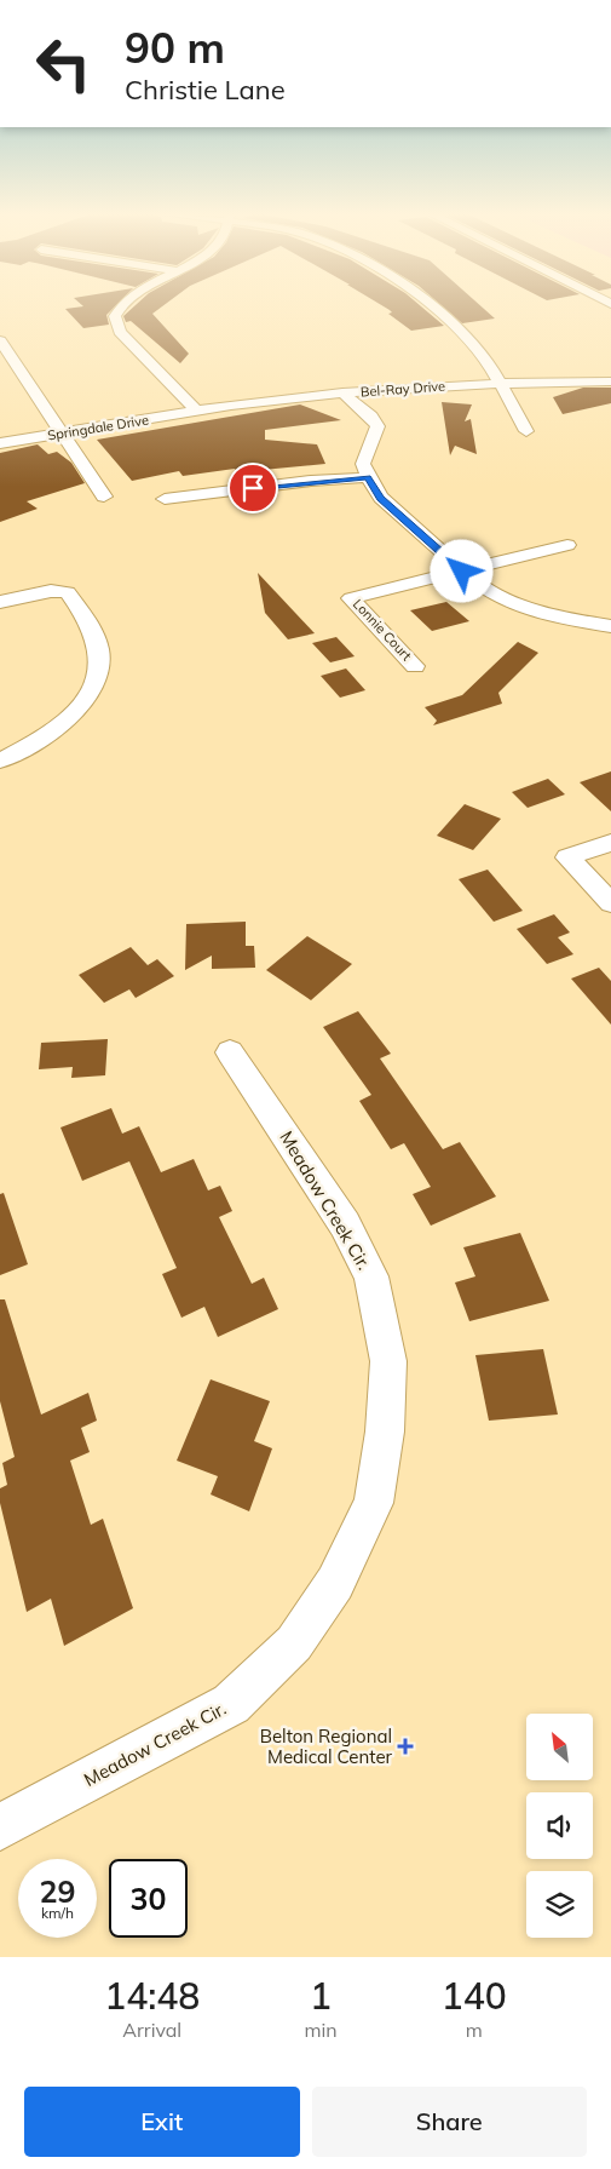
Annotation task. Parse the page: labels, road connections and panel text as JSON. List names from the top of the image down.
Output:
{
  "streets": {
    "street": [
      "Bel-Ray Drive",
      "Springdale Drive",
      "Lonnie Court",
      "Meadow Creek Cir."
    ]
  },
  "crossings": [
    ["Bel-Ray Drive", "Springdale Drive"]
  ],
  "places": {
    "health": ["Belton Regional Medical Center"]
  },
  "north": "top left",
  "page": {
    "turn": ["90 m", "Christie Lane"],
    "speed": "29 km/h",
    "limit": "30",
    "eta": [
      "14:48",
      "Arrival",
      "1",
      "min",
      "140",
      "m"
    ],
    "buttons": ["Exit", "Share"]
  }
}
